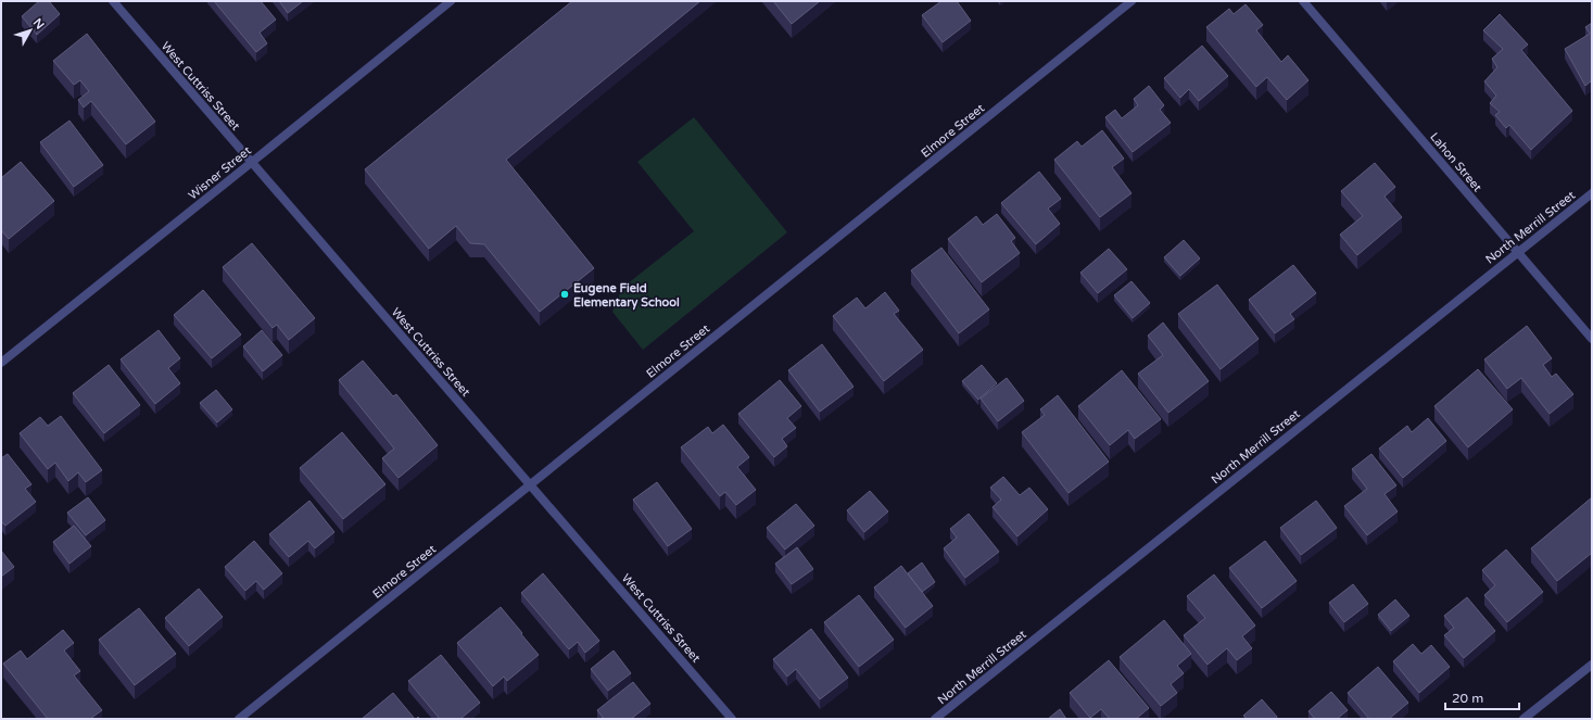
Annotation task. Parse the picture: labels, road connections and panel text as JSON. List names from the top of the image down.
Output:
{
  "streets": {
    "street": [
      "West Cuttriss Street",
      "Elmore Street",
      "Lahon Street",
      "Wisner Street",
      "North Merrill Street"
    ]
  },
  "crossings": [
    ["West Cuttriss Street", "Elmore Street"],
    ["West Cuttriss Street", "Wisner Street"],
    ["Lahon Street", "North Merrill Street"]
  ],
  "places": ["Eugene Field Elementary School"],
  "scale_bar": "20 m",
  "north": "top right"
}
